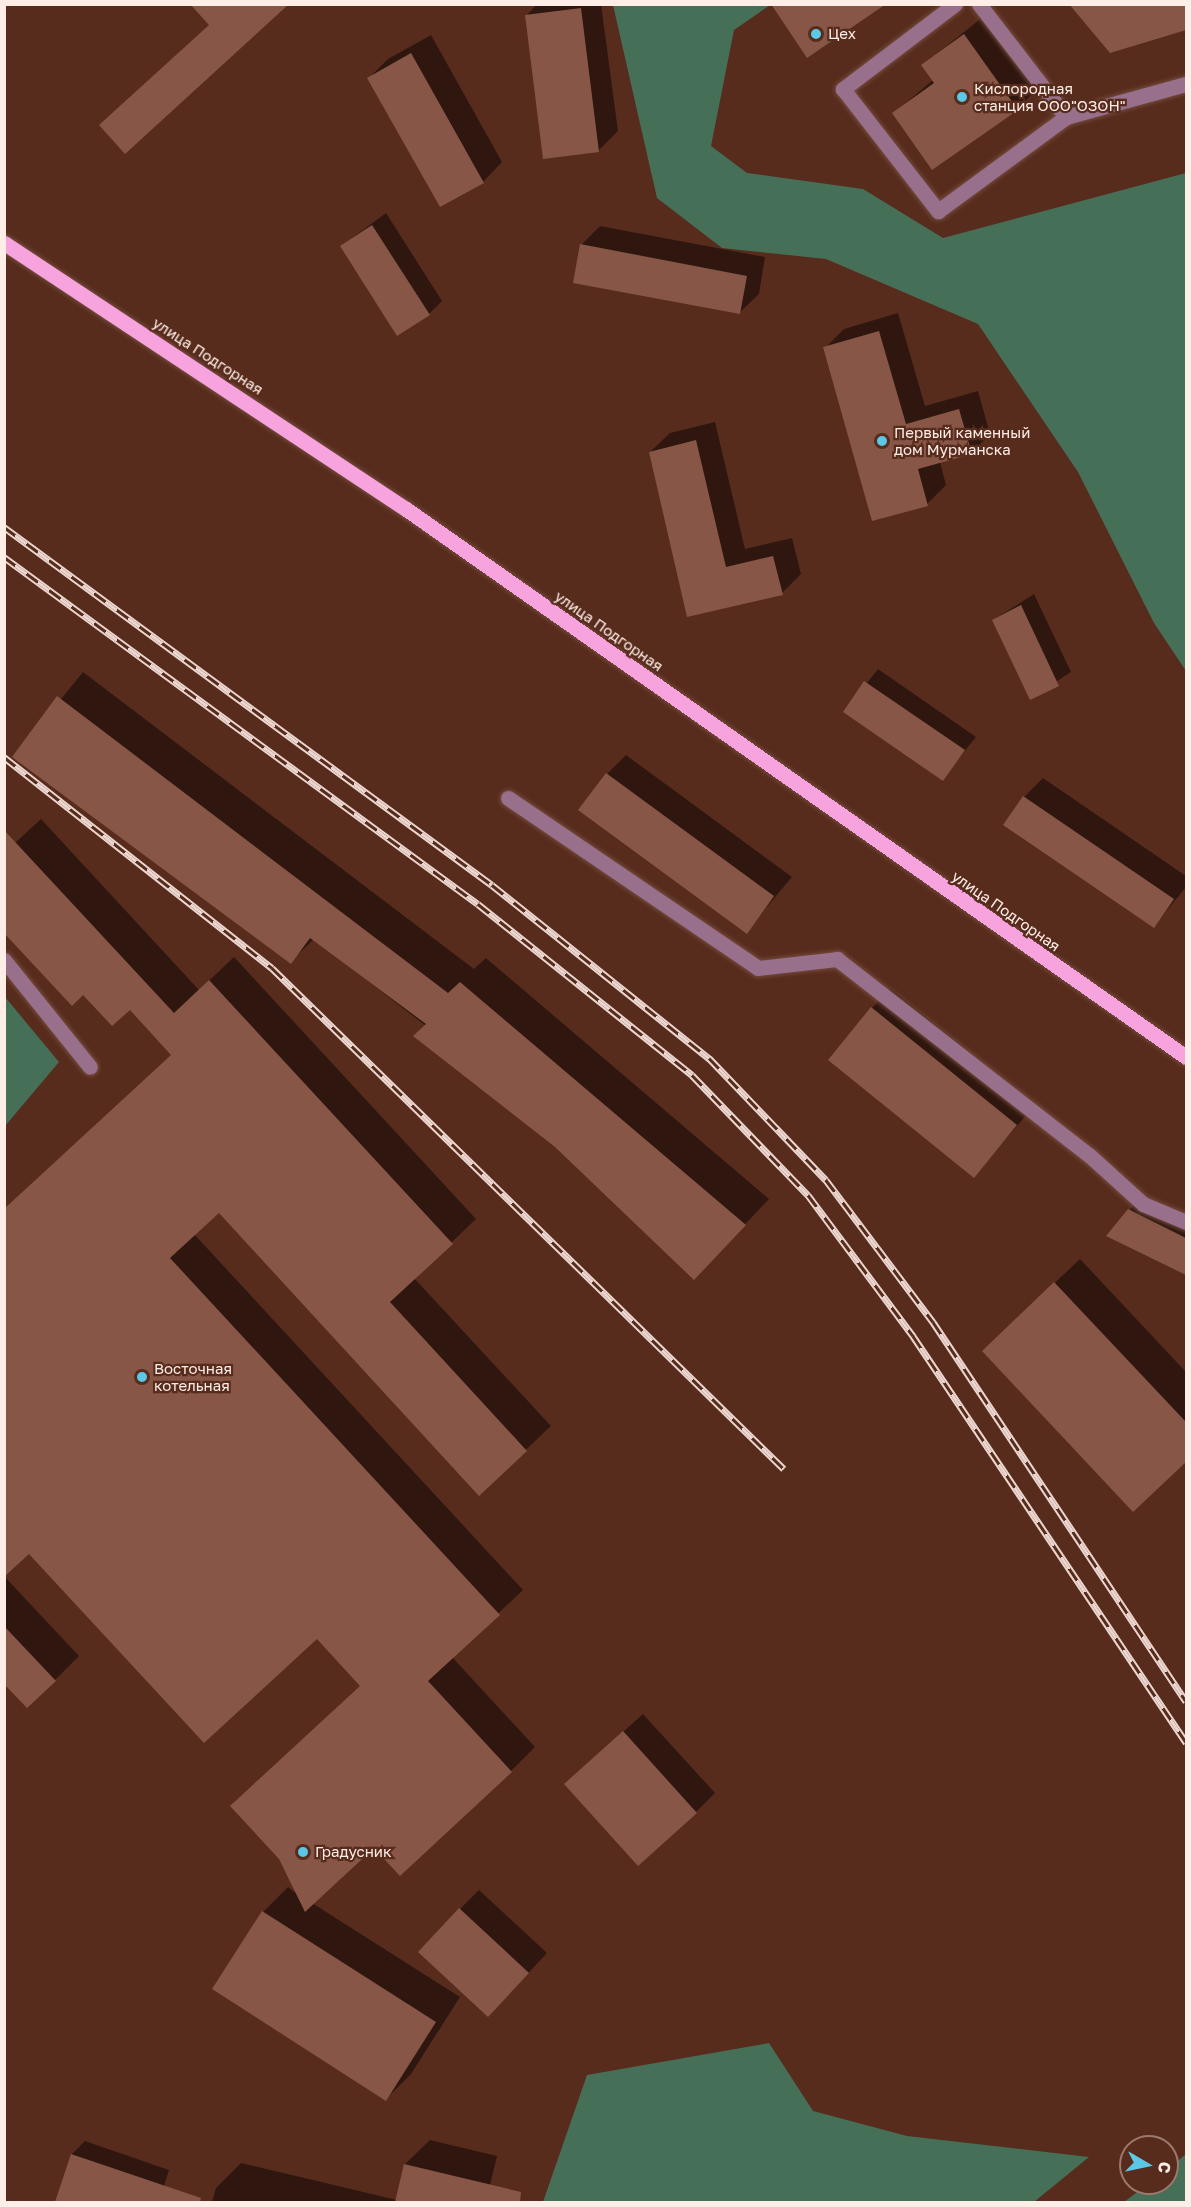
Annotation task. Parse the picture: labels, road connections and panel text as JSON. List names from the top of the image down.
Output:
{
  "streets": {
    "main road": ["улица Подгорная"]
  },
  "places": [
    "Цех",
    "Кислородная станция ООО\"ОЗОН\"",
    "Первый каменный дом Мурманска",
    "Восточная котельная",
    "Градусник"
  ],
  "north": "right"
}
